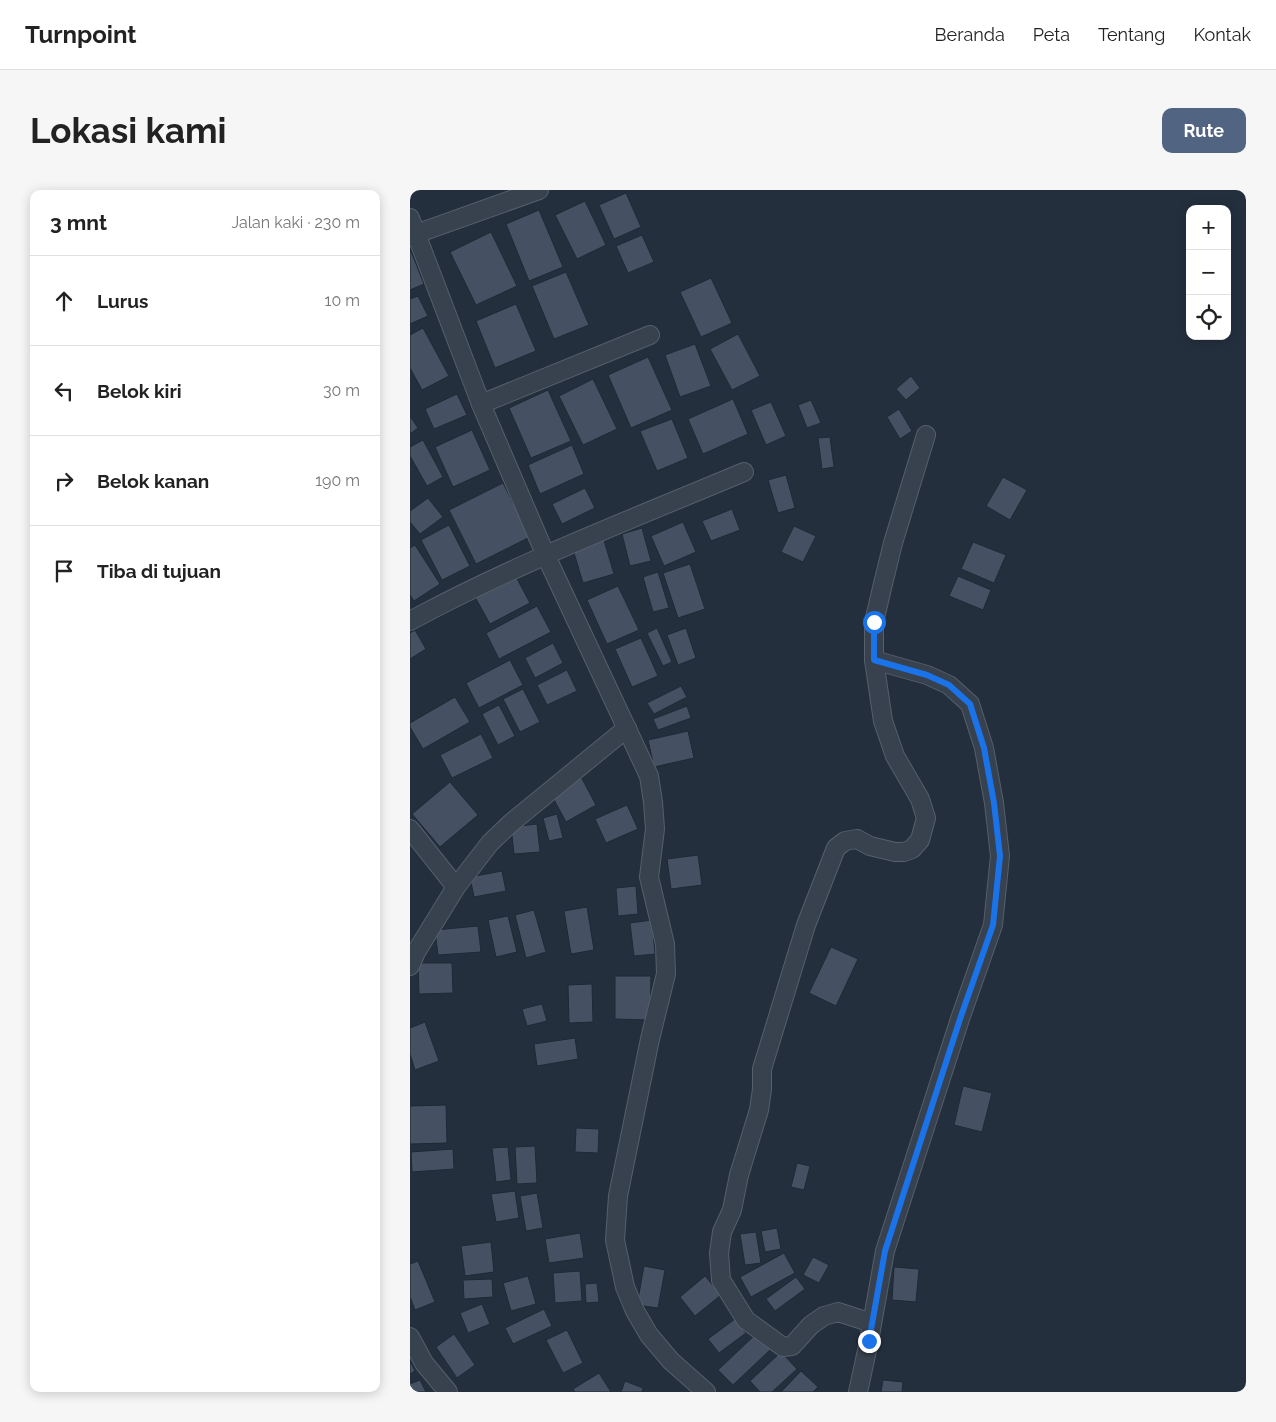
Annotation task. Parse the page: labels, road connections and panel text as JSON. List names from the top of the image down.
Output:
{
  "page": {
    "header": "Turnpoint",
    "nav": [
      "Beranda",
      "Peta",
      "Tentang",
      "Kontak"
    ],
    "buttons": "Rute",
    "title": "Lokasi kami",
    "heading": ["3 mnt", "Jalan kaki · 230 m"],
    "map_buttons": ["+", "−"],
    "list": [
      ["Lurus", "10 m"],
      ["Belok kiri", "30 m"],
      ["Belok kanan", "190 m"],
      "Tiba di tujuan"
    ]
  }
}
